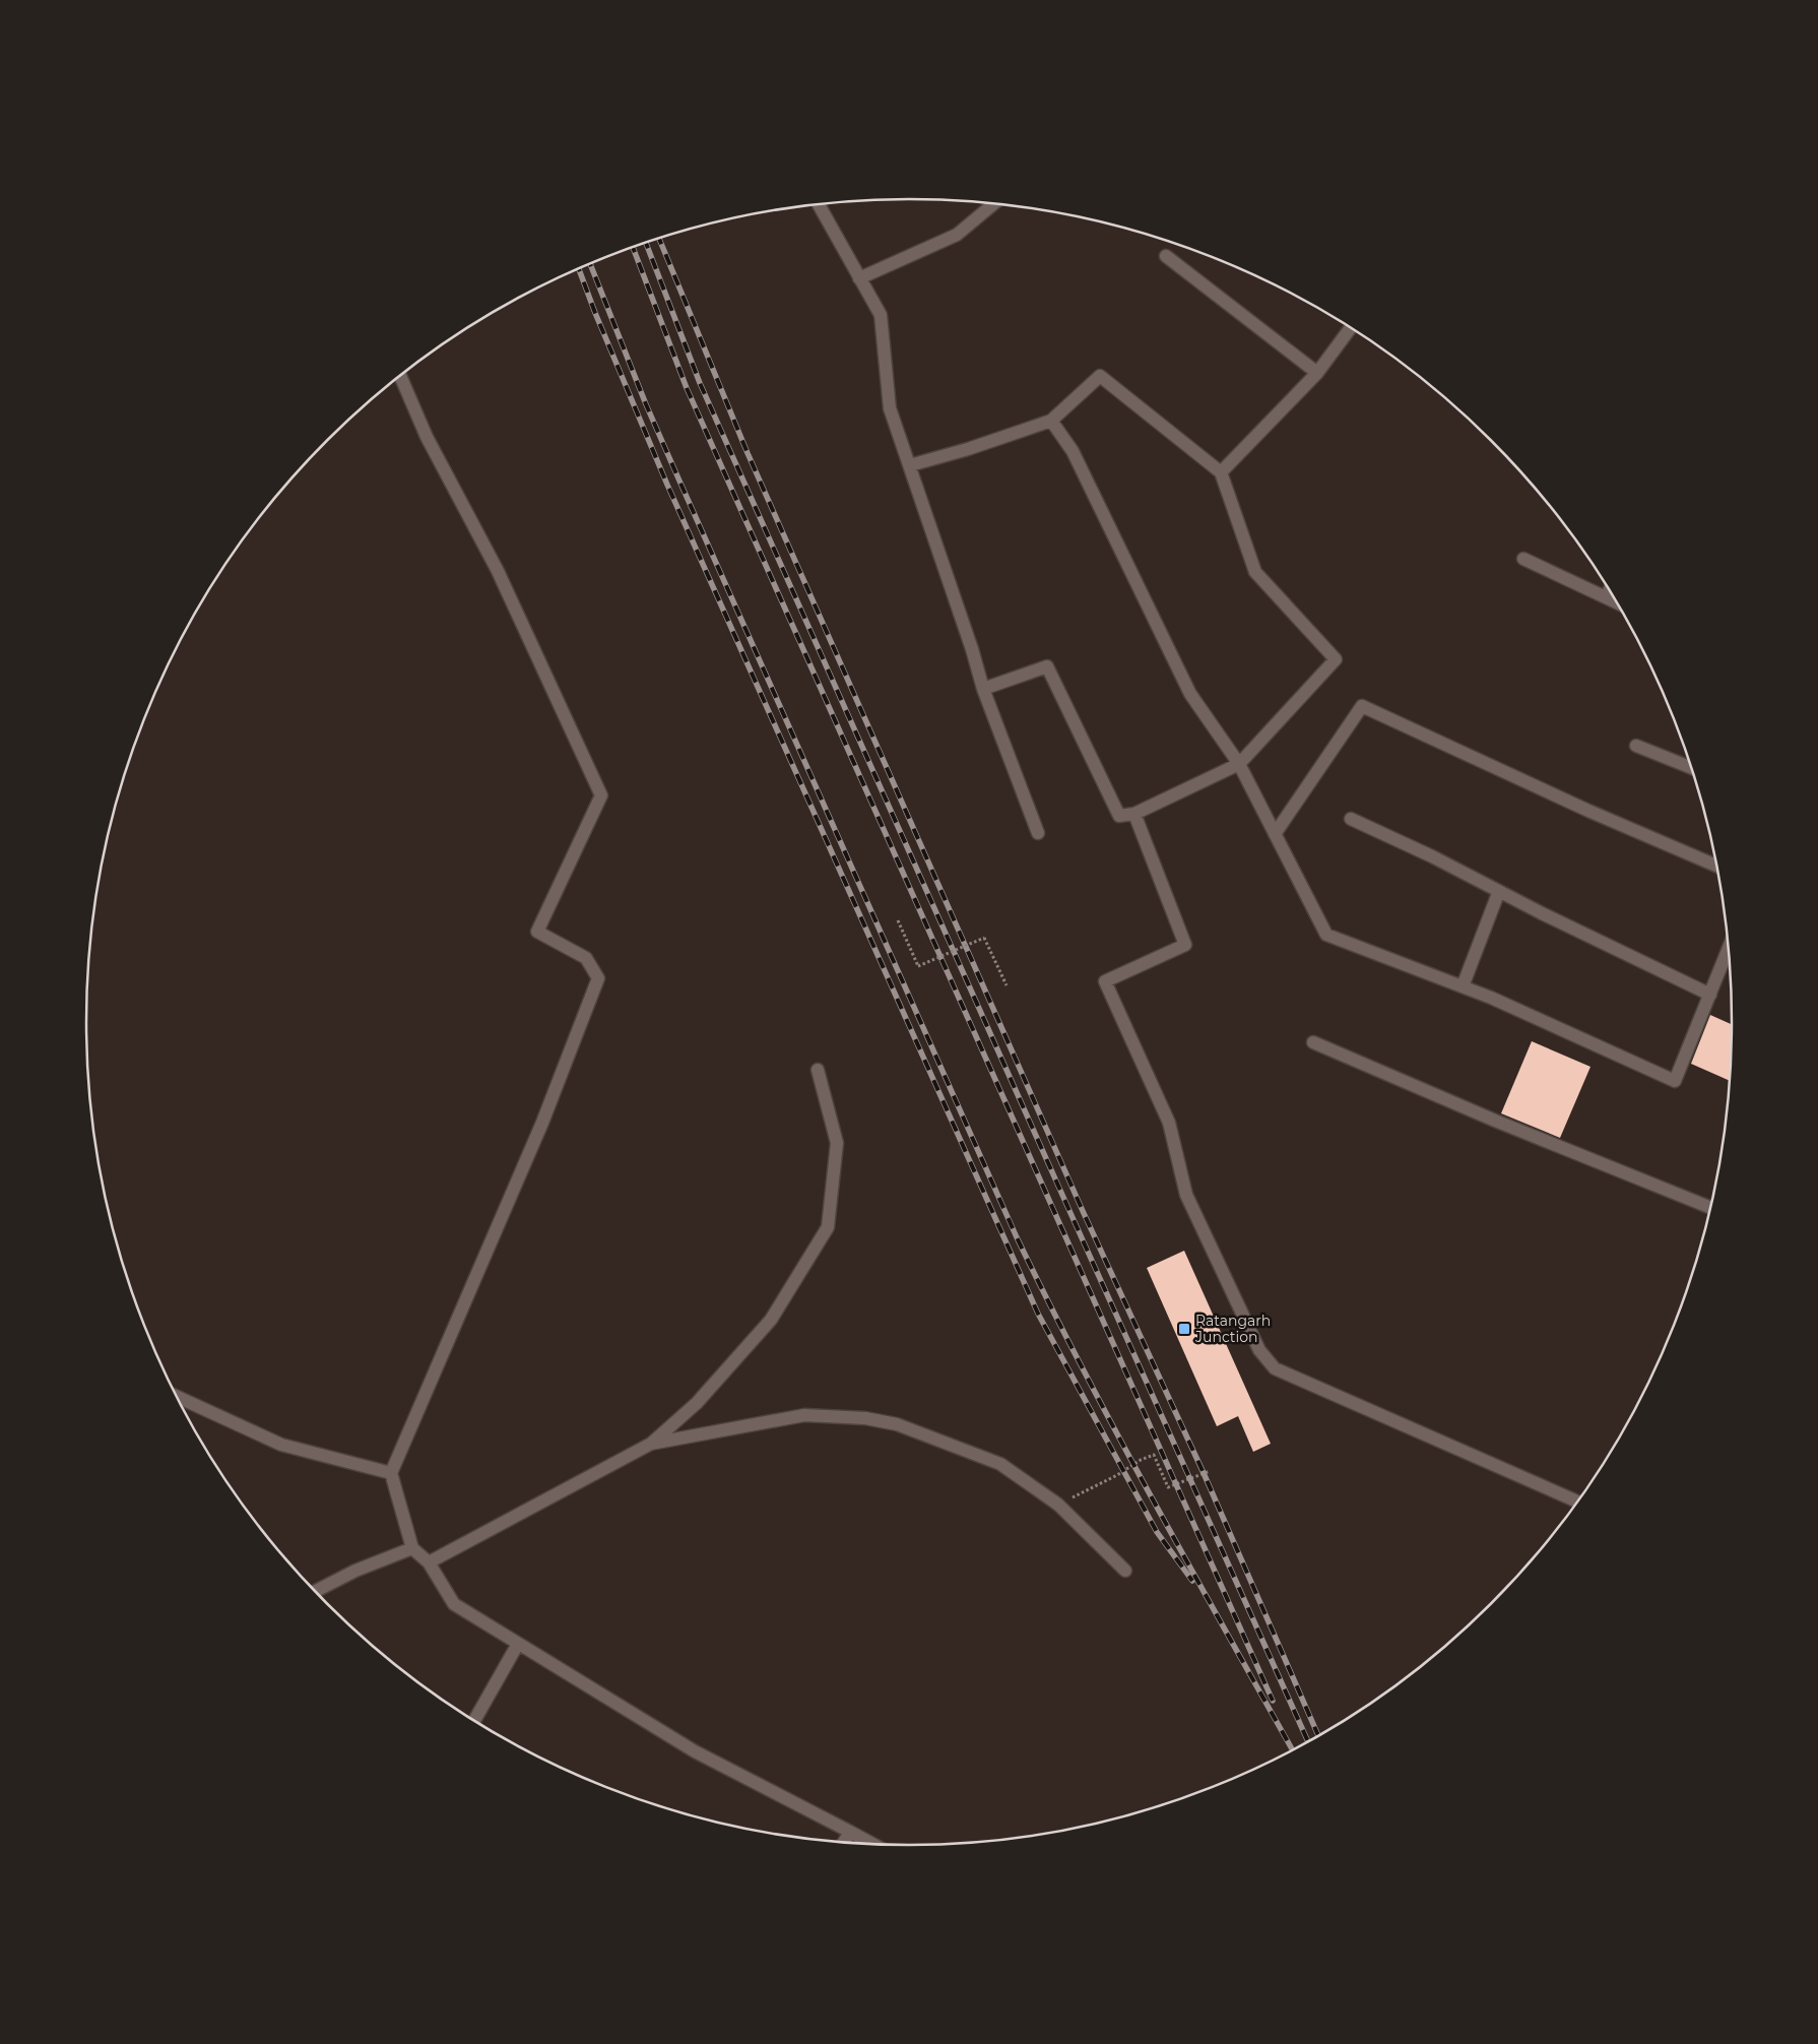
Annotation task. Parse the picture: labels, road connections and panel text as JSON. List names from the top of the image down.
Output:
{
  "places": {
    "transit": ["Ratangarh Junction"]
  }
}
